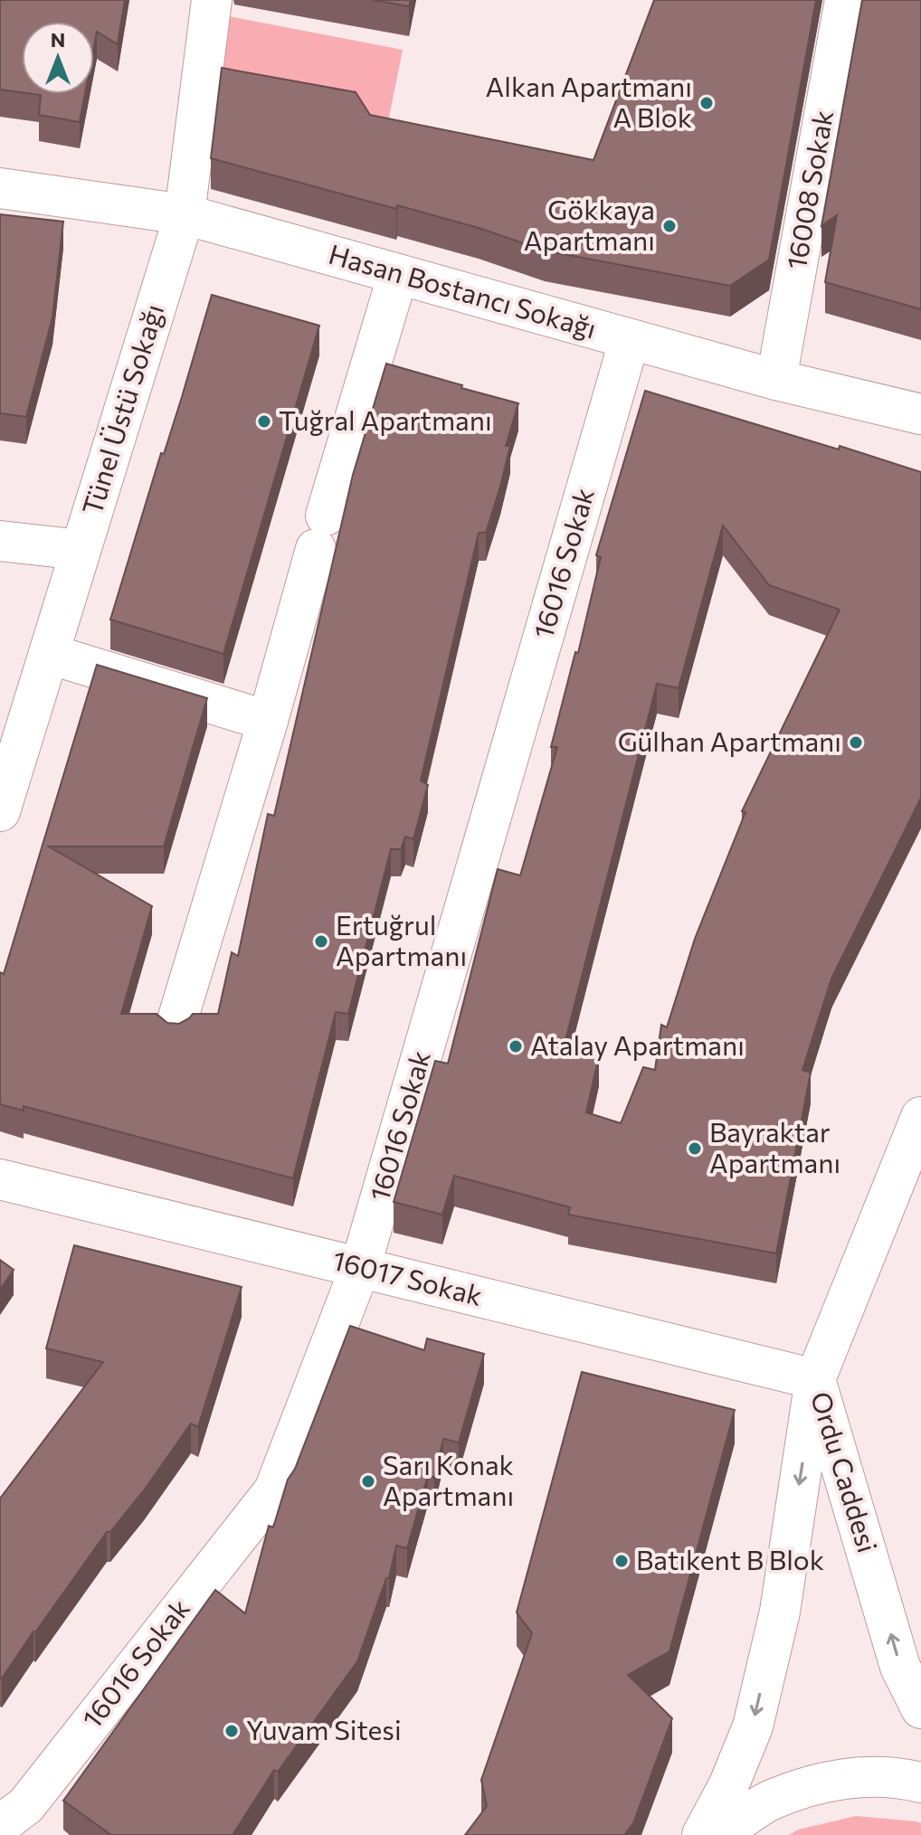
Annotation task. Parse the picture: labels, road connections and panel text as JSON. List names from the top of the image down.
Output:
{
  "streets": {
    "street": [
      "16008 Sokak",
      "Hasan Bostancı Sokağı",
      "Tünel Üstü Sokağı",
      "16016 Sokak",
      "16017 Sokak",
      "Ordu Caddesi"
    ]
  },
  "crossings": [
    ["16008 Sokak", "Hasan Bostancı Sokağı"],
    ["Hasan Bostancı Sokağı", "Tünel Üstü Sokağı"],
    ["Hasan Bostancı Sokağı", "16016 Sokak"],
    ["16016 Sokak", "16017 Sokak"],
    ["16017 Sokak", "Ordu Caddesi"]
  ],
  "one_way": ["Ordu Caddesi"],
  "places": [
    "Alkan Apartmanı A Blok",
    "Gökkaya Apartmanı",
    "Tuğral Apartmanı",
    "Gülhan Apartmanı",
    "Ertuğrul Apartmanı",
    "Atalay Apartmanı",
    "Bayraktar Apartmanı",
    "Sarı Konak Apartmanı",
    "Batıkent B Blok",
    "Yuvam Sitesi"
  ],
  "north": "top"
}
